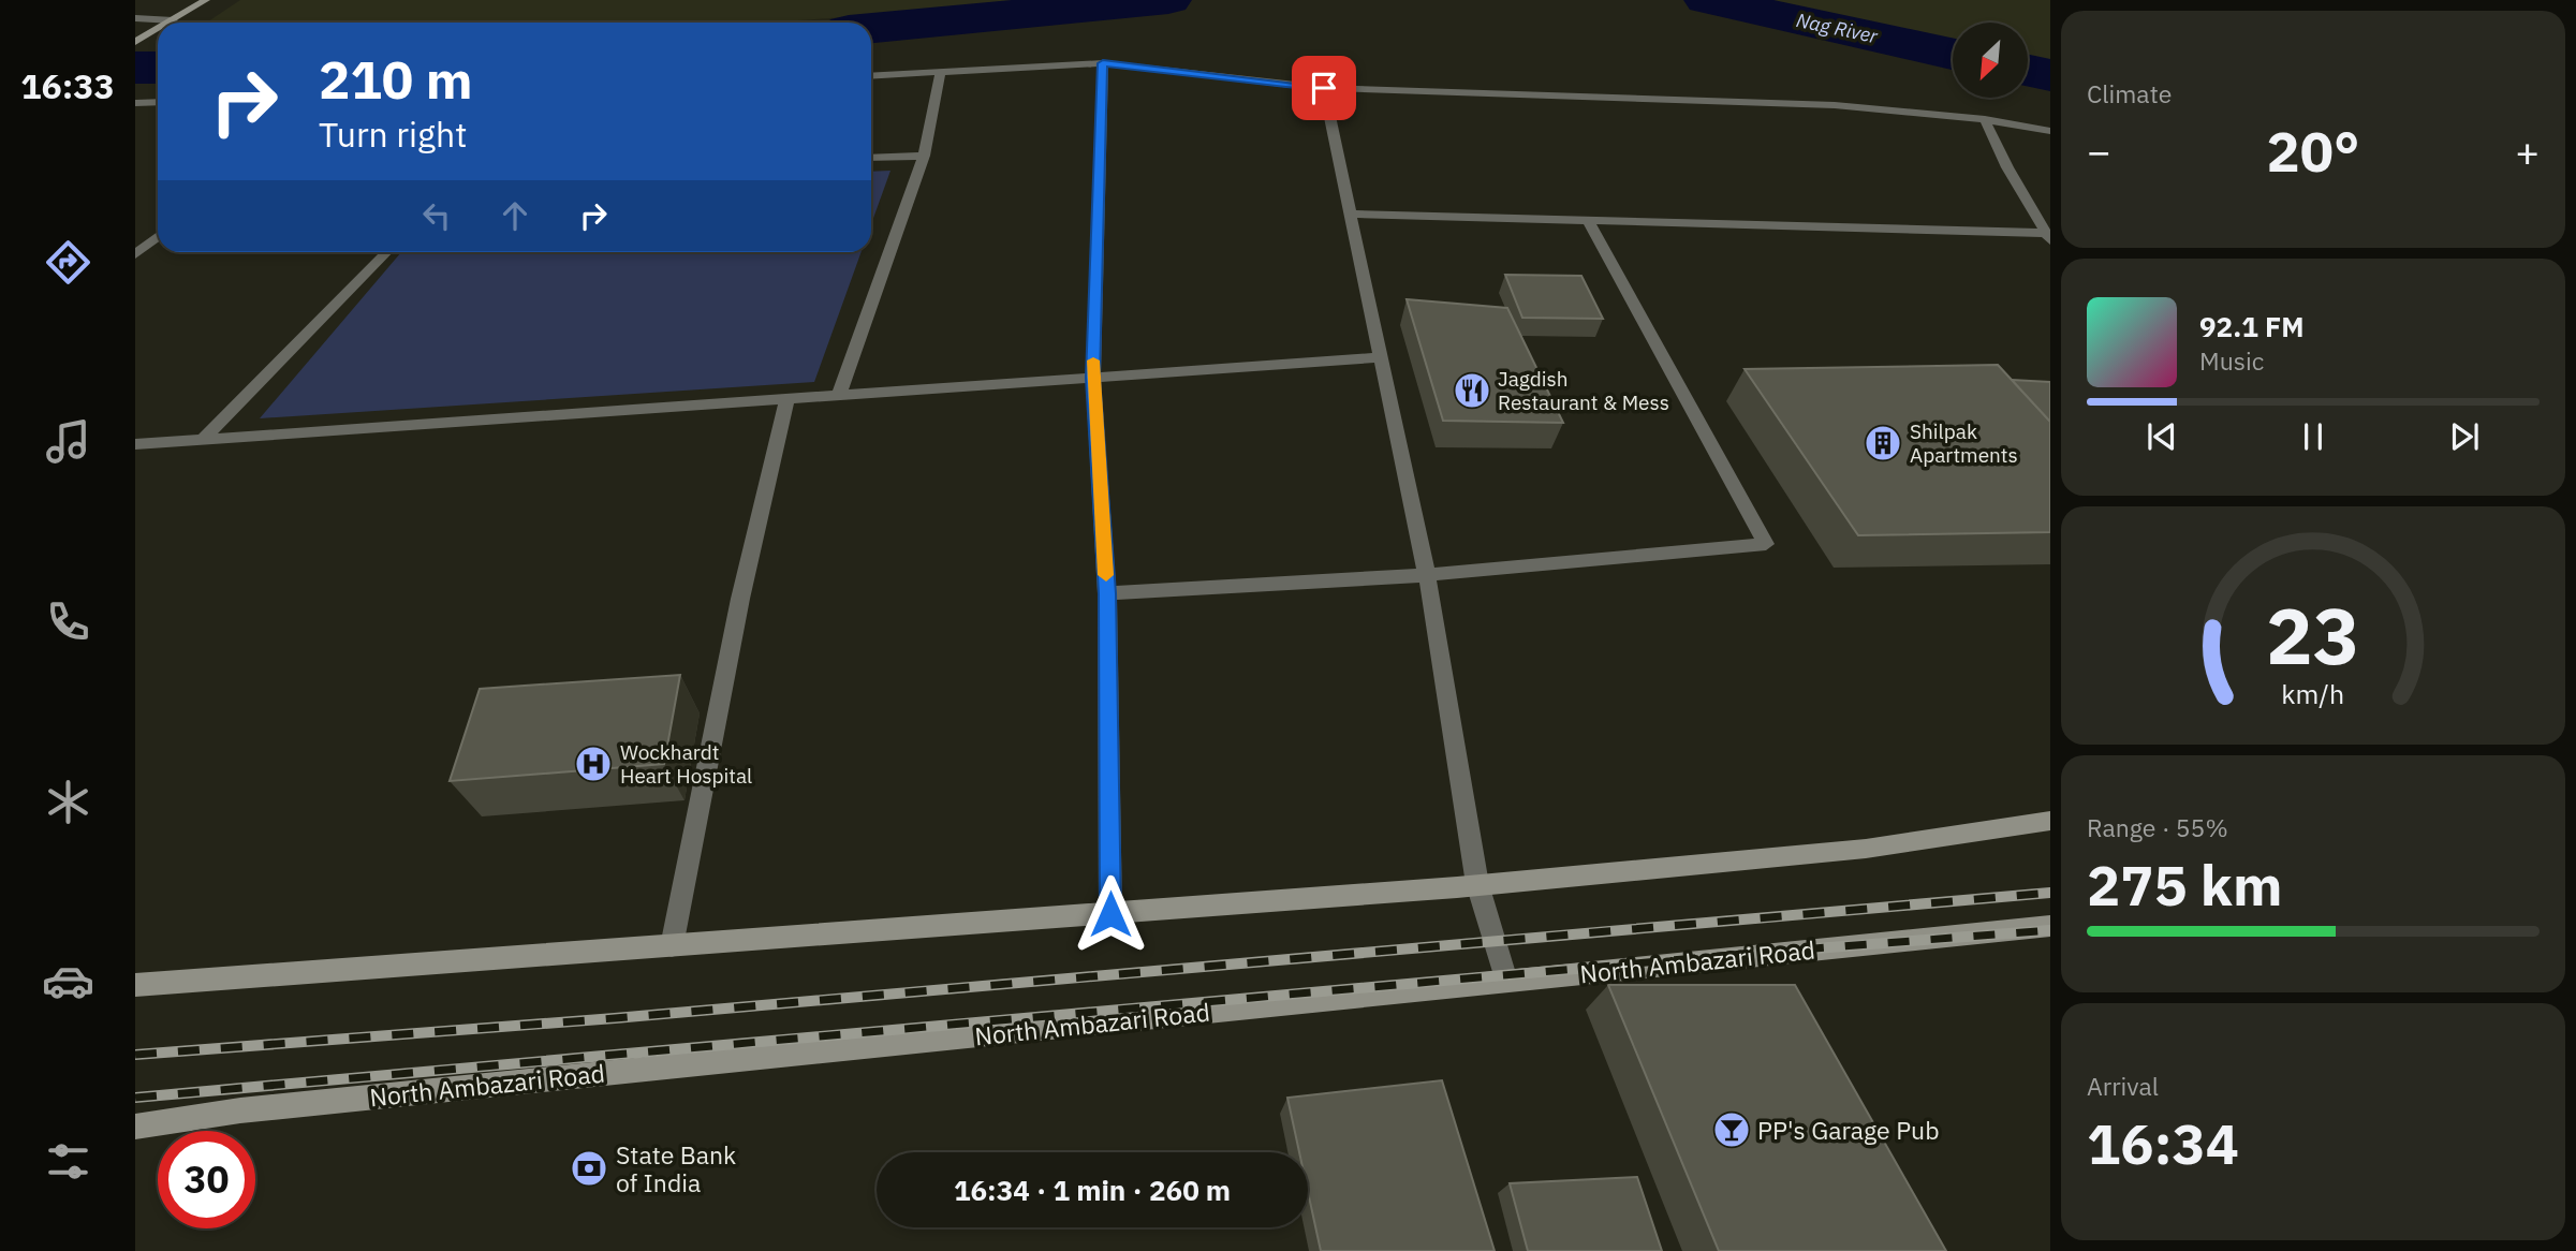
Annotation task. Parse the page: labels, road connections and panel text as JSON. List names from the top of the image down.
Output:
{
  "streets": {
    "main road": ["North Ambazari Road"]
  },
  "water": ["Nag River"],
  "places": {
    "restaurant": ["Jagdish Restaurant & Mess"],
    "building": ["Shilpak Apartments"],
    "hospital": ["Wockhardt Heart Hospital"],
    "bar": ["PP's Garage Pub"],
    "bank": ["State Bank of India"]
  },
  "north": "bottom left",
  "page": {
    "tabs": "16:33",
    "tile": [
      "Climate",
      ["Range · 55%", "275 km"],
      ["Arrival", "16:34"]
    ],
    "turn": ["210 m", "Turn right"],
    "heat": ["−", "20°", "+"],
    "song": ["92.1 FM", "Music"],
    "limit": "30",
    "trip": "16:34 · 1 min · 260 m",
    "gauge": ["23", "km/h"]
  }
}
